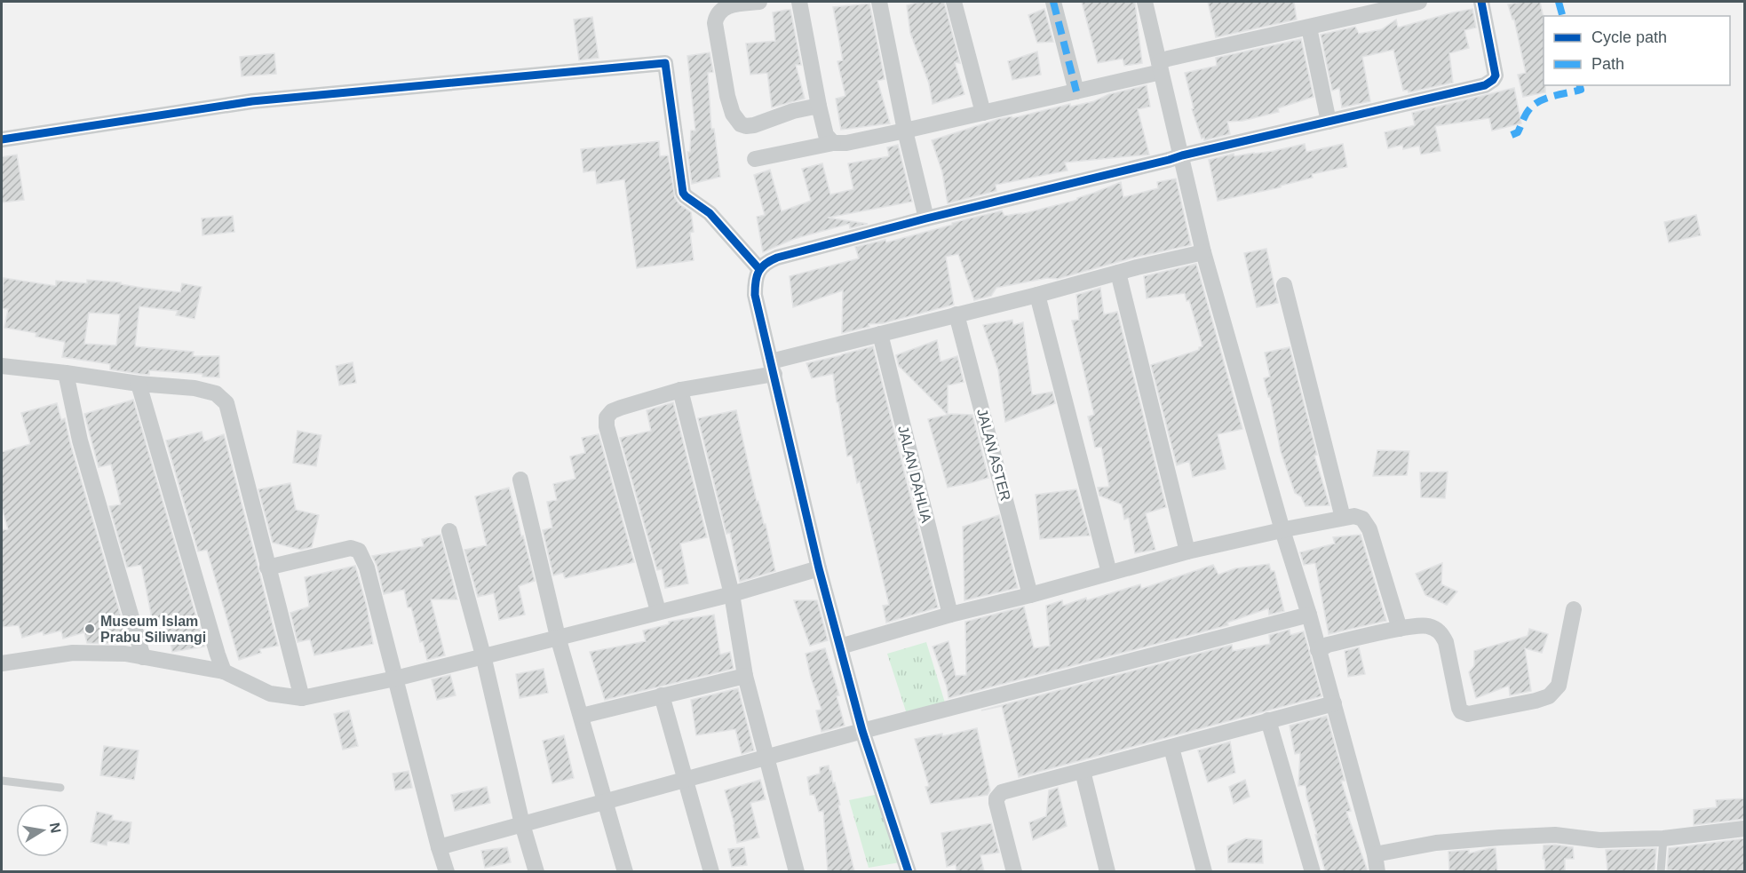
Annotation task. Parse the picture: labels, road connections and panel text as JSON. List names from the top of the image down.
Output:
{
  "streets": {
    "street": ["JALAN ASTER", "JALAN DAHLIA"]
  },
  "places": ["Museum Islam Prabu Siliwangi"],
  "legend": ["Cycle path", "Path"],
  "north": "right"
}
